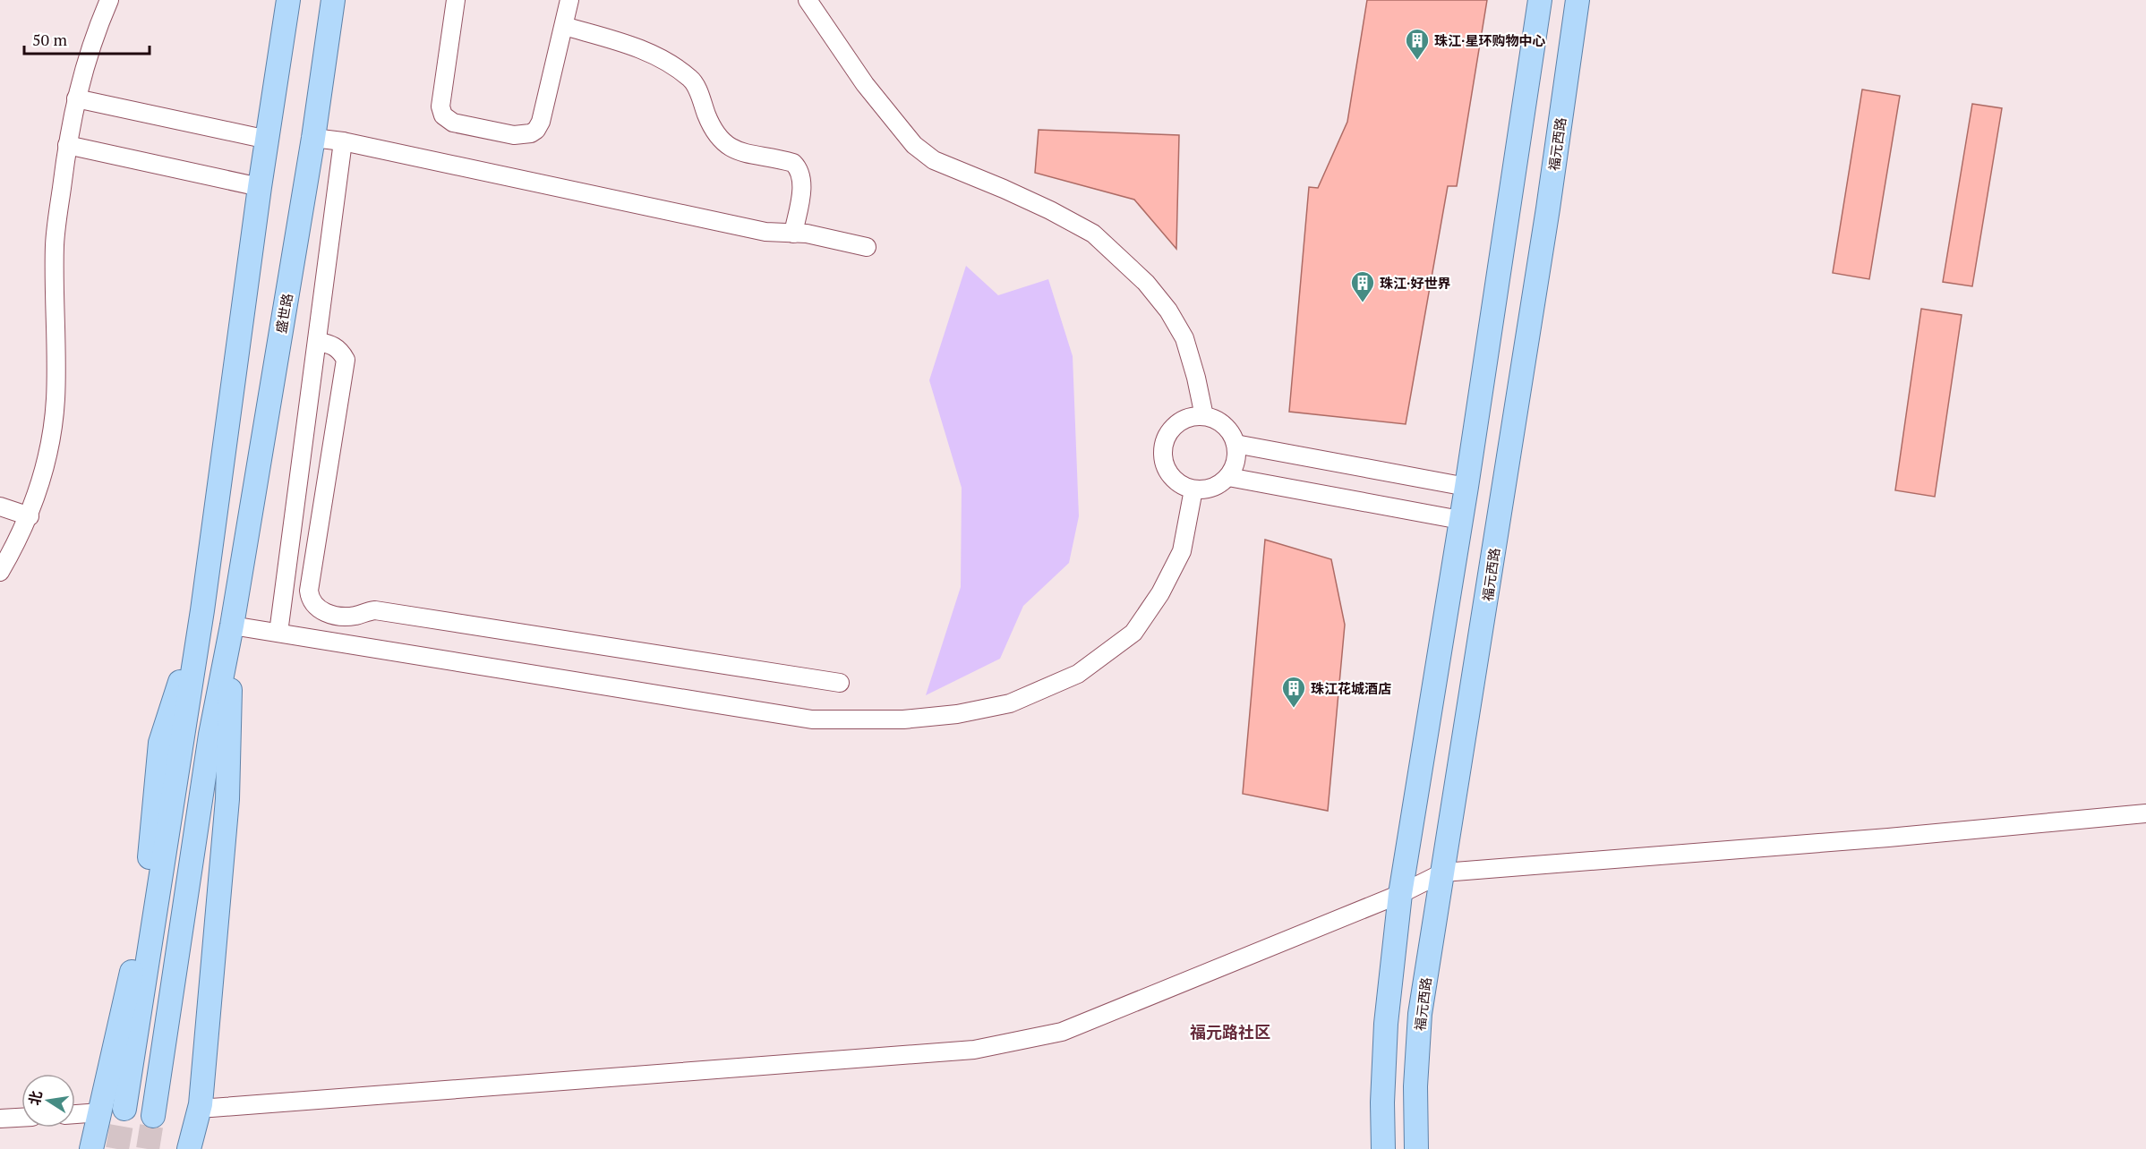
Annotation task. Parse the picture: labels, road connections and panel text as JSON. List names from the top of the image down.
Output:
{
  "streets": {
    "main road": ["福元西路", "盛世路"]
  },
  "districts": ["福元路社区"],
  "places": {
    "building": ["珠江·星环购物中心", "珠江·好世界", "珠江花城酒店"]
  },
  "scale_bar": "50 m",
  "north": "left"
}
